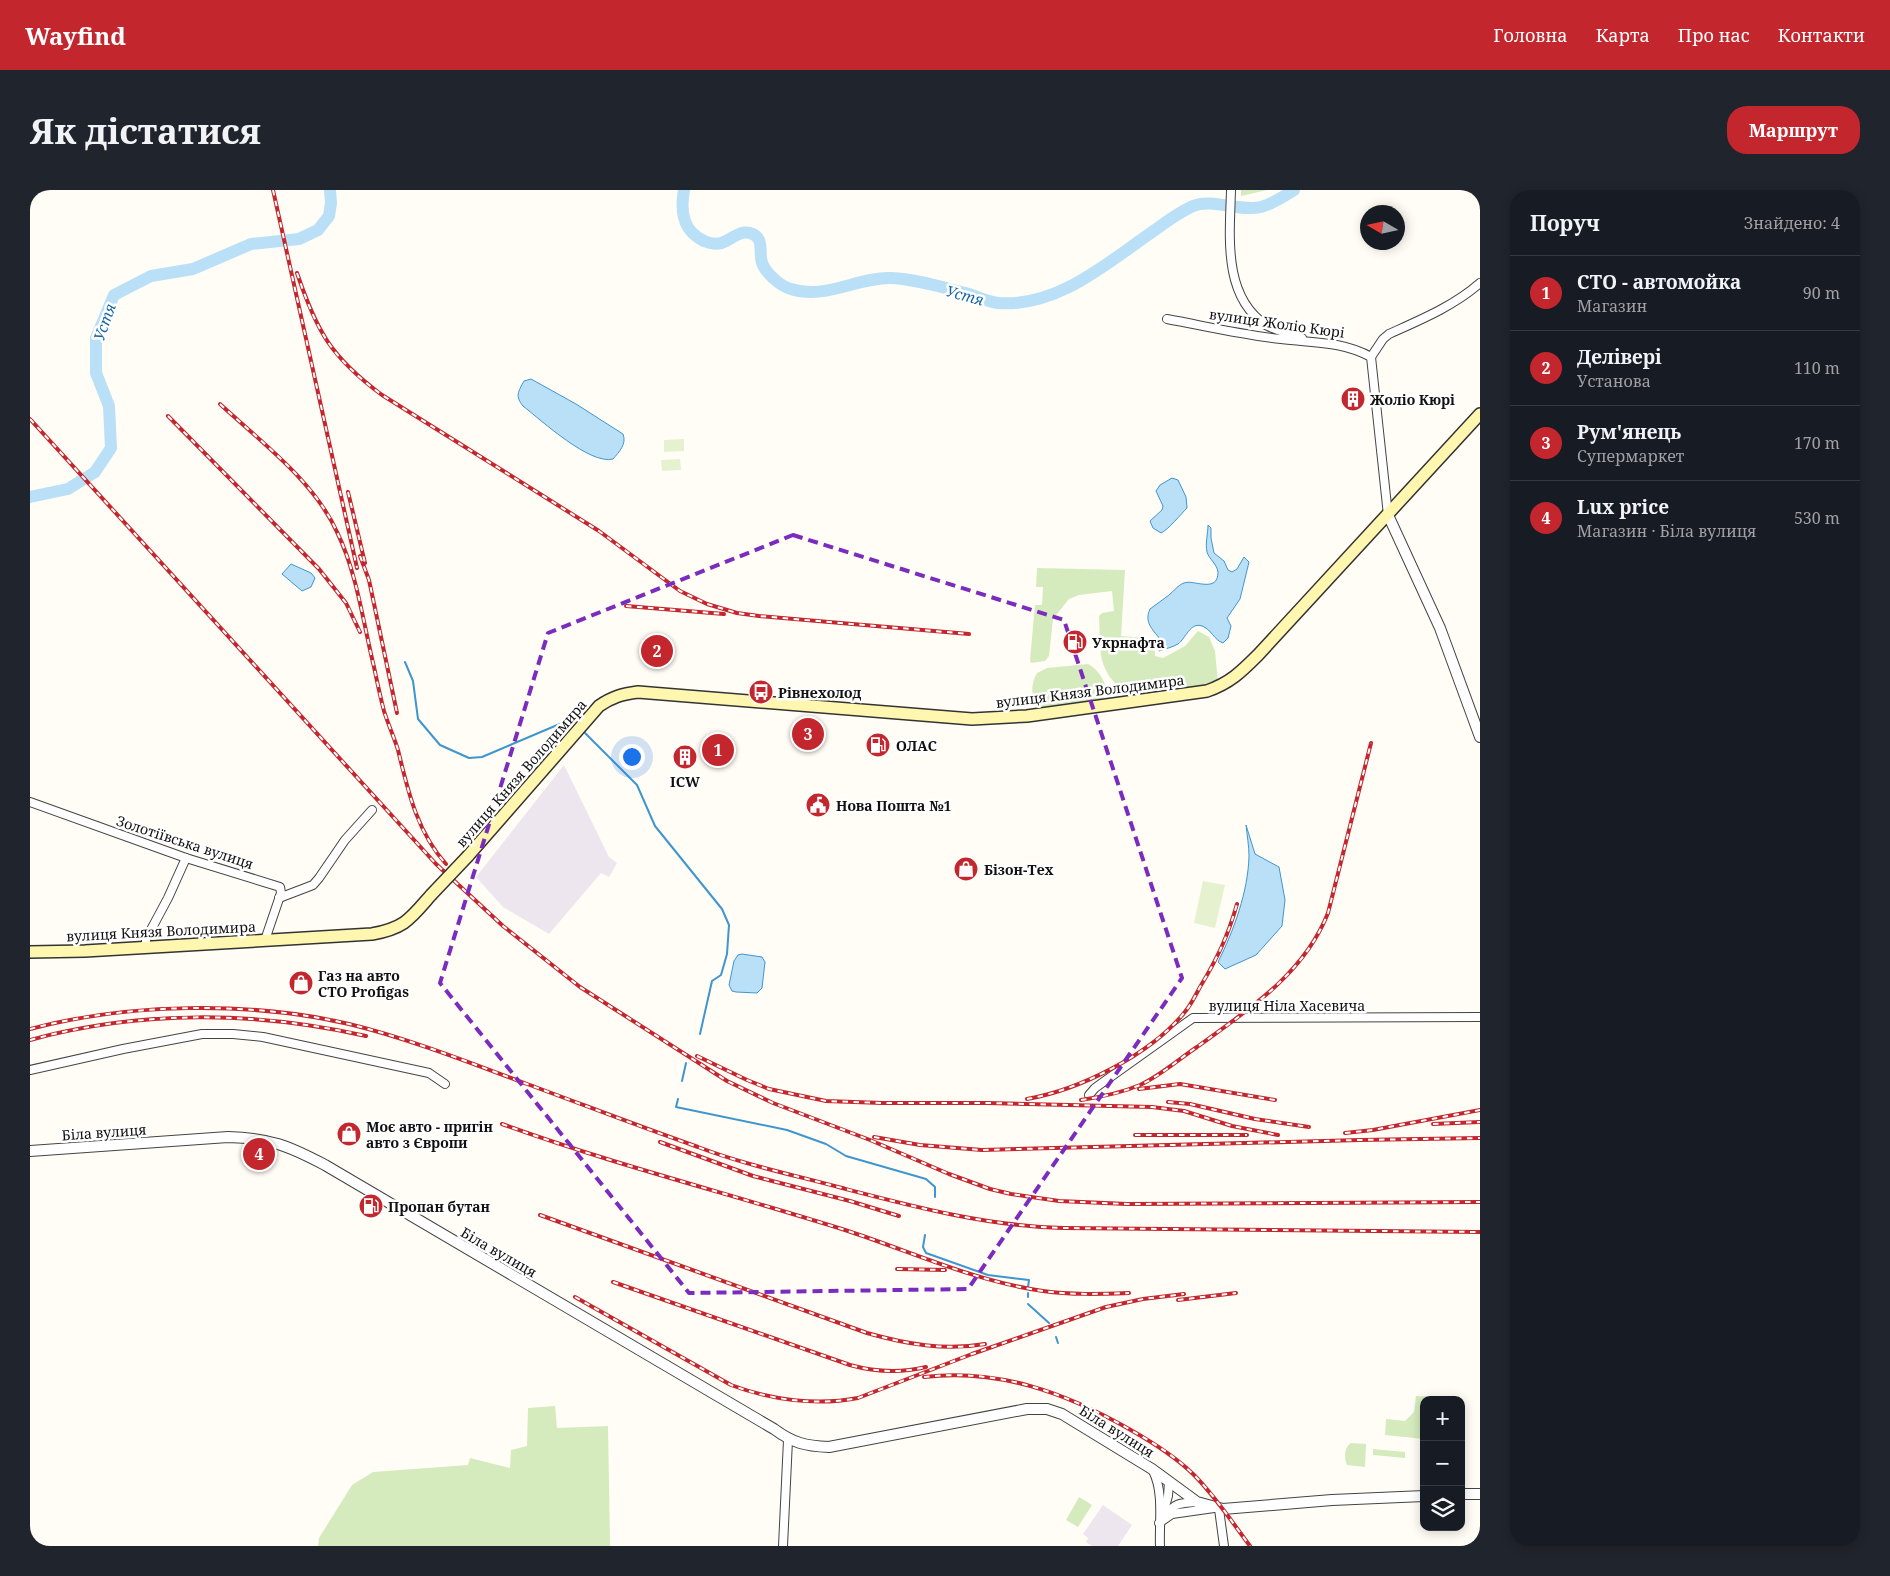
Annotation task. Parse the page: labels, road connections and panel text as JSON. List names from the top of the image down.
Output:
{
  "streets": {
    "main road": ["вулиця Князя Володимира"],
    "street": [
      "вулиця Жоліо Кюрі",
      "Золотіївська вулиця",
      "вулиця Ніла Хасевича",
      "Біла вулиця"
    ]
  },
  "water": ["Устя"],
  "places": {
    "building": ["Жоліо Кюрі", "ICW"],
    "fuel station": ["Укрнафта", "ОЛАС", "Пропан бутан"],
    "bus stop": ["Рівнехолод"],
    "public building": ["Нова Пошта №1"],
    "shop": ["Бізон-Тех", "Газ на авто СТО Profigas", "Моє авто - пригін авто з Європи"]
  },
  "north": "left",
  "page": {
    "header": "Wayfind",
    "nav": [
      "Головна",
      "Карта",
      "Про нас",
      "Контакти"
    ],
    "buttons": "Маршрут",
    "title": "Як дістатися",
    "heading": ["Поруч", "Знайдено: 4"],
    "list": [
      {
        "mark": "1",
        "name": "СТО - автомойка",
        "note": "Магазин",
        "value": "90 m"
      },
      {
        "mark": "2",
        "name": "Делівері",
        "note": "Установа",
        "value": "110 m"
      },
      {
        "mark": "3",
        "name": "Рум'янець",
        "note": "Супермаркет",
        "value": "170 m"
      },
      {
        "mark": "4",
        "name": "Lux price",
        "note": "Магазин · Біла вулиця",
        "value": "530 m"
      }
    ],
    "pins": [
      "2",
      "3",
      "1",
      "4"
    ],
    "map_buttons": ["+", "−"]
  }
}
